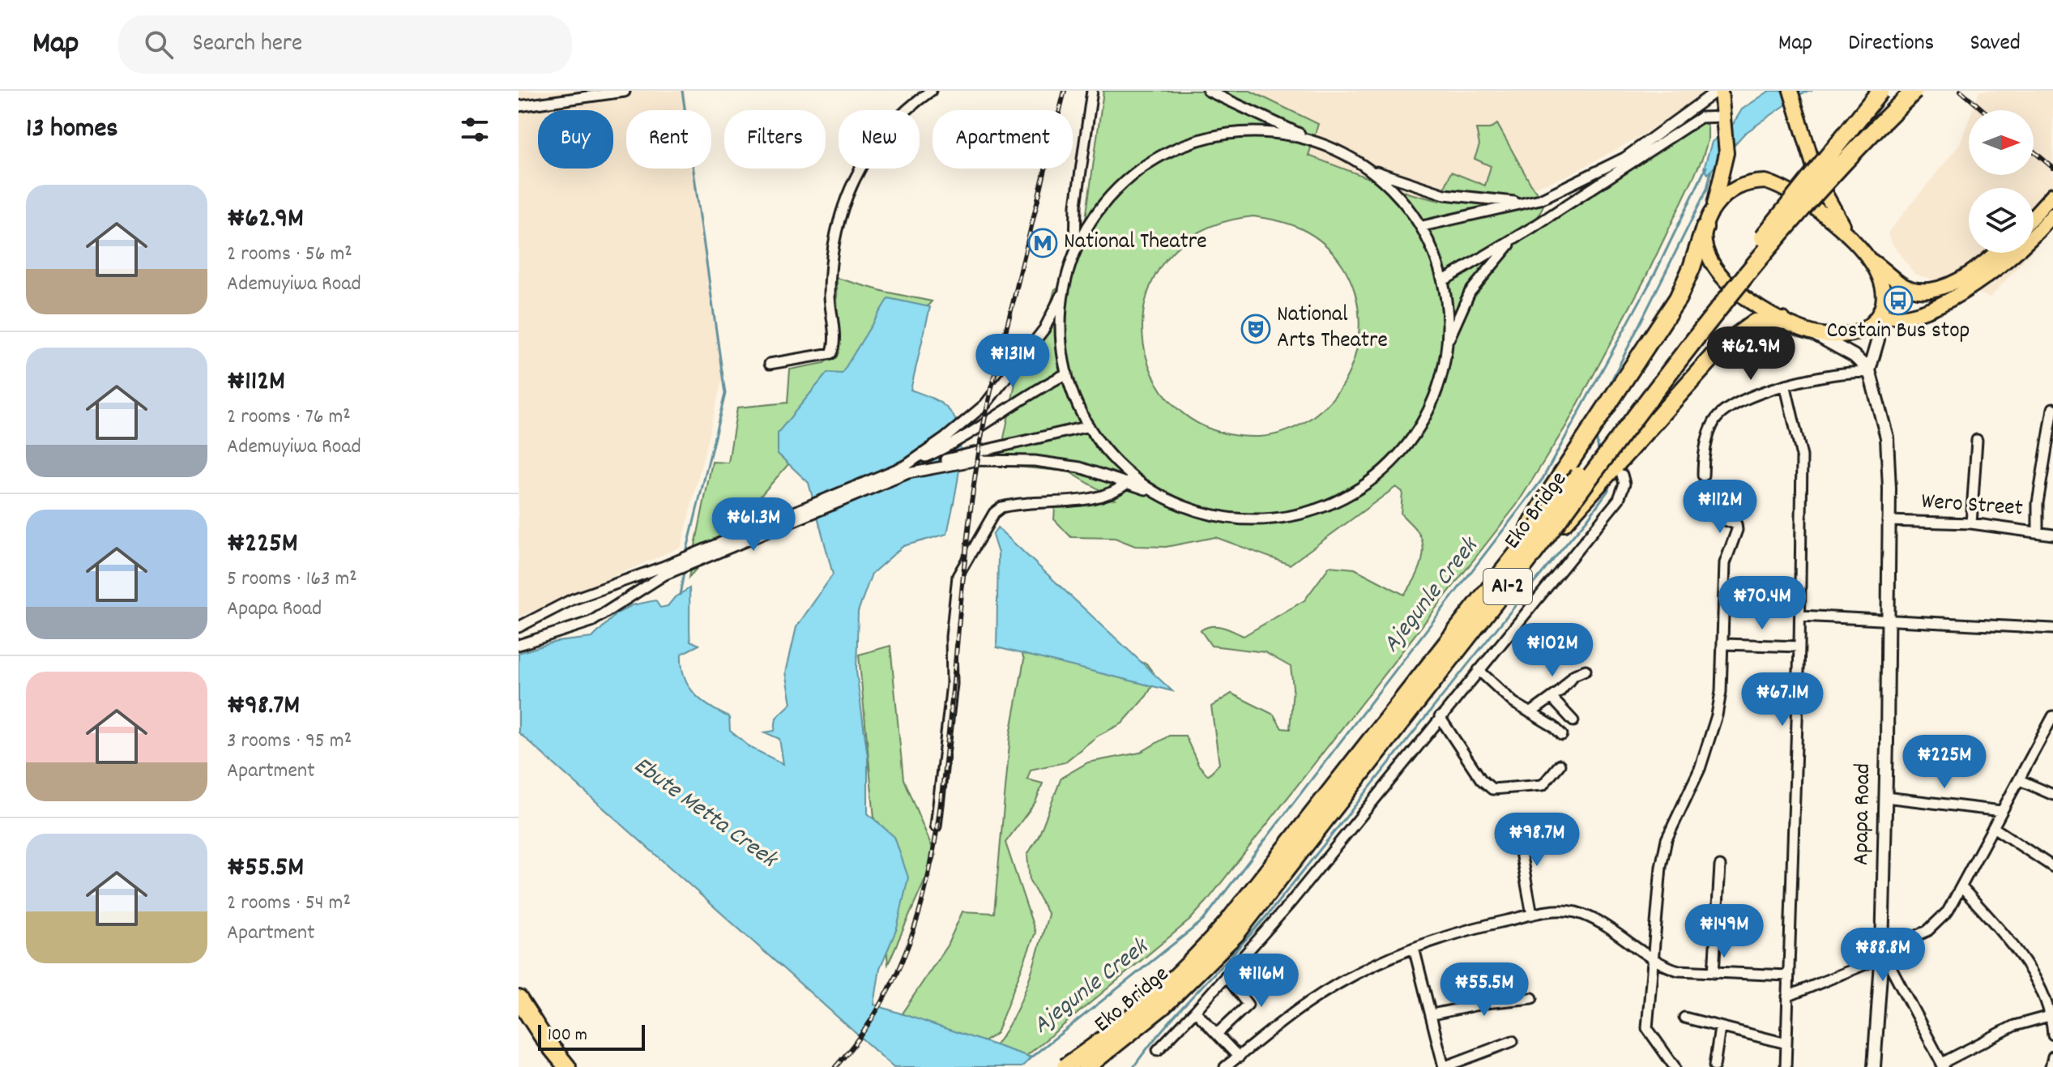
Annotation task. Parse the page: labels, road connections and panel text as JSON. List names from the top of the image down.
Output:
{
  "streets": {
    "highway": ["Eko Bridge", "A1-2"],
    "street": ["Wero Street", "Apapa Road"]
  },
  "crossings": [
    ["Wero Street", "Apapa Road"]
  ],
  "water": ["Ajegunle Creek", "Ebute Metta Creek"],
  "places": {
    "metro station": ["National Theatre"],
    "bus stop": ["Costain Bus stop"],
    "theatre": ["National Arts Theatre"]
  },
  "scale_bar": "100 m",
  "north": "right",
  "page": {
    "header": "Map",
    "search": "Search here",
    "nav": ["Map", "Directions", "Saved"],
    "heading": "13 homes",
    "chip": [
      "Buy",
      "Rent",
      "Filters",
      "New",
      "Apartment"
    ],
    "list": [
      {
        "name": "₦62.9M",
        "note": "2 rooms · 56 m² · Ademuyiwa Road"
      },
      {
        "name": "₦112M",
        "note": "2 rooms · 76 m² · Ademuyiwa Road"
      },
      {
        "name": "₦225M",
        "note": "5 rooms · 163 m² · Apapa Road"
      },
      {
        "name": "₦98.7M",
        "note": "3 rooms · 95 m² · Apartment"
      },
      {
        "name": "₦55.5M",
        "note": "2 rooms · 54 m² · Apartment"
      }
    ],
    "price": [
      "₦62.9M",
      "₦131M",
      "₦112M",
      "₦61.3M",
      "₦70.4M",
      "₦102M",
      "₦67.1M",
      "₦225M",
      "₦98.7M",
      "₦149M",
      "₦88.8M",
      "₦116M",
      "₦55.5M"
    ],
    "scale": "100 m"
  }
}
